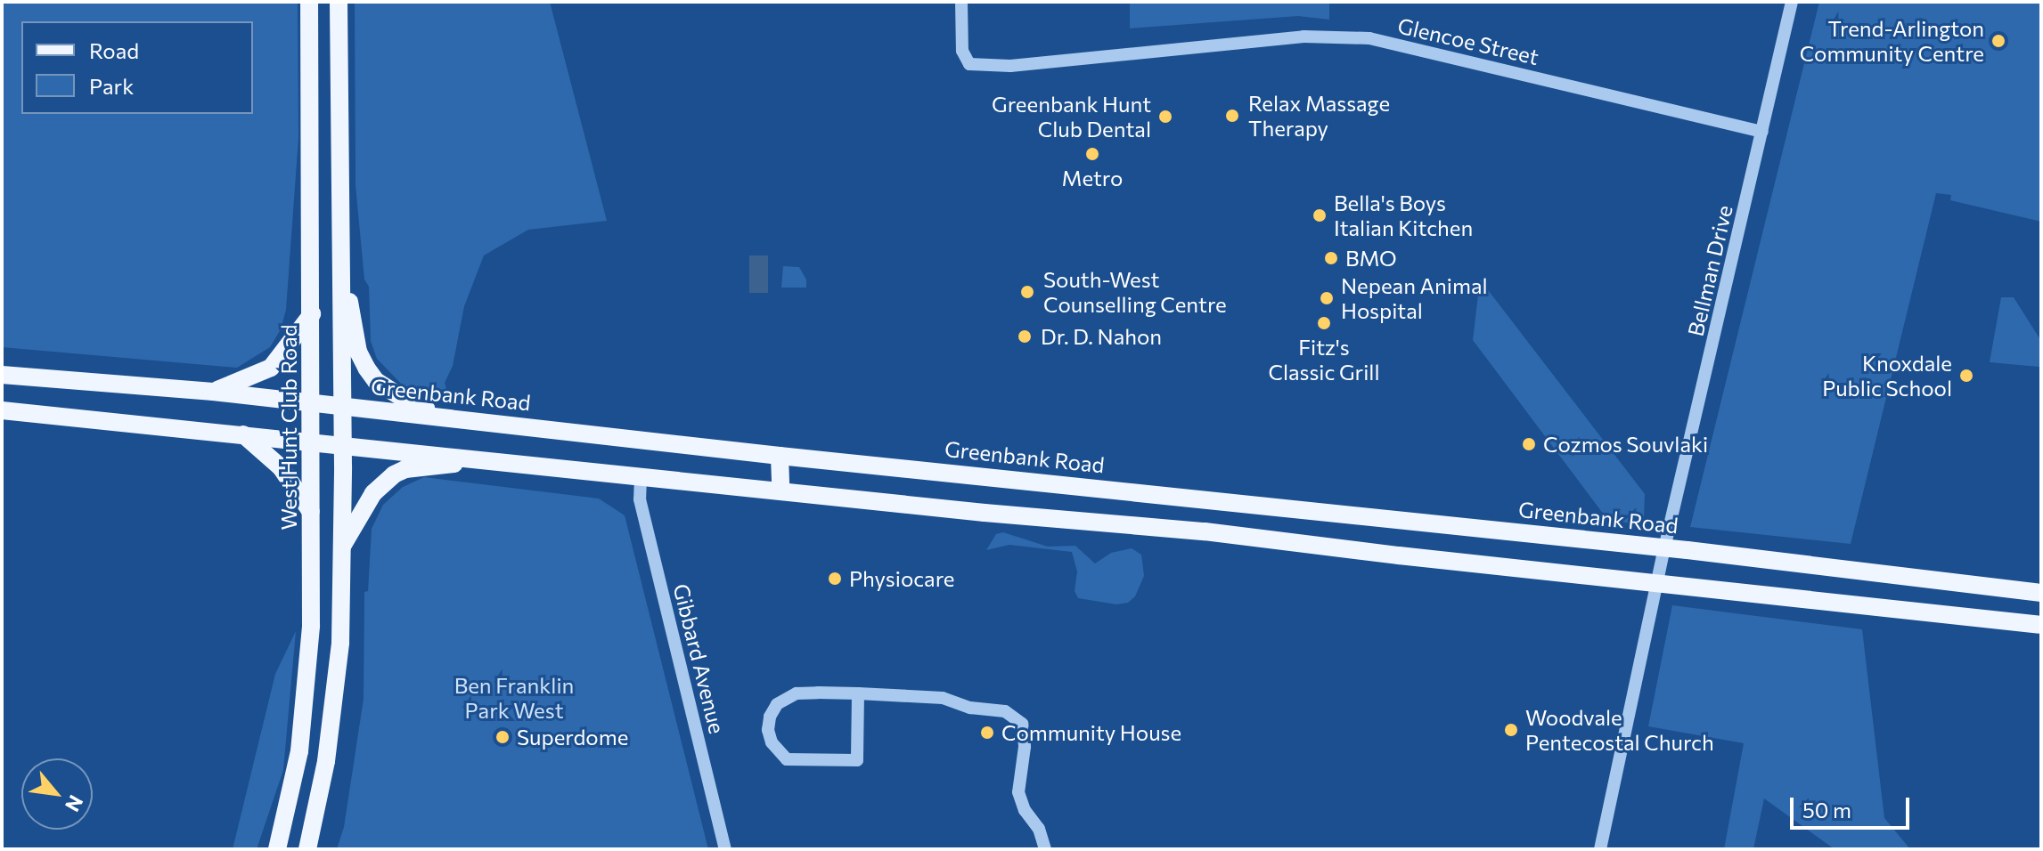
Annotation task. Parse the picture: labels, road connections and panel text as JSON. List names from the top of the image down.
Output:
{
  "streets": {
    "main road": ["Greenbank Road", "West Hunt Club Road"],
    "street": ["Glencoe Street", "Bellman Drive", "Gibbard Avenue"]
  },
  "crossings": [
    ["Glencoe Street", "Bellman Drive"],
    ["Bellman Drive", "Greenbank Road"],
    ["Greenbank Road", "West Hunt Club Road"]
  ],
  "parks": ["Ben Franklin Park West"],
  "places": [
    "Trend-Arlington Community Centre",
    "Relax Massage Therapy",
    "Greenbank Hunt Club Dental",
    "Metro",
    "Bella's Boys Italian Kitchen",
    "BMO",
    "South-West Counselling Centre",
    "Nepean Animal Hospital",
    "Fitz's Classic Grill",
    "Dr. D. Nahon",
    "Knoxdale Public School",
    "Cozmos Souvlaki",
    "Physiocare",
    "Woodvale Pentecostal Church",
    "Community House",
    "Superdome"
  ],
  "legend": ["Road", "Park"],
  "scale_bar": "50 m",
  "north": "bottom right"
}
